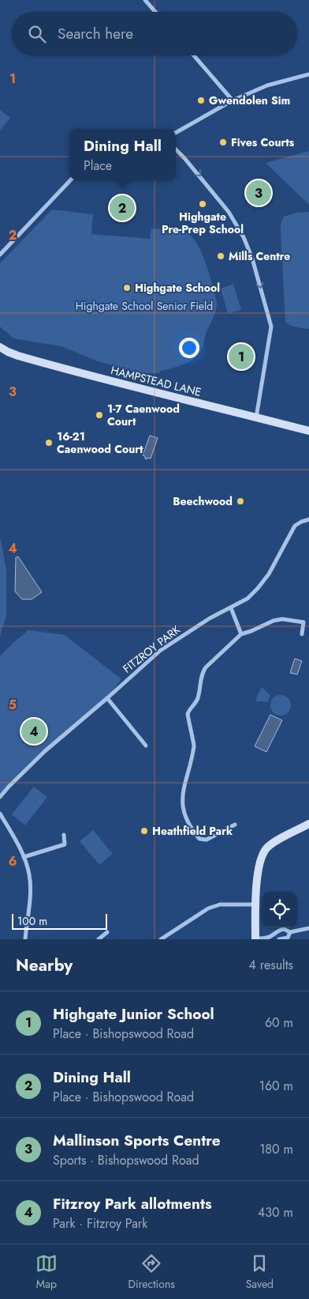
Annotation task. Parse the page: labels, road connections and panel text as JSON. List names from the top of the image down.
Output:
{
  "streets": {
    "main road": ["HAMPSTEAD LANE"],
    "street": ["FITZROY PARK"]
  },
  "parks": ["Highgate School Senior Field"],
  "places": [
    "Gwendolen Sim",
    "Fives Courts",
    "Highgate Pre-Prep School",
    "Mills Centre",
    "Highgate School",
    "1-7 Caenwood Court",
    "16-21 Caenwood Court",
    "Beechwood",
    "Heathfield Park"
  ],
  "scale_bar": "100 m",
  "page": {
    "search": "Search here",
    "popup": ["Dining Hall", "Place"],
    "pins": [
      "3",
      "2",
      "1",
      "4"
    ],
    "scale": "100 m",
    "heading": ["Nearby", "4 results"],
    "list": [
      {
        "mark": "1",
        "name": "Highgate Junior School",
        "note": "Place · Bishopswood Road",
        "value": "60 m"
      },
      {
        "mark": "2",
        "name": "Dining Hall",
        "note": "Place · Bishopswood Road",
        "value": "160 m"
      },
      {
        "mark": "3",
        "name": "Mallinson Sports Centre",
        "note": "Sports · Bishopswood Road",
        "value": "180 m"
      },
      {
        "mark": "4",
        "name": "Fitzroy Park allotments",
        "note": "Park · Fitzroy Park",
        "value": "430 m"
      }
    ],
    "nav": ["Map", "Directions", "Saved"]
  },
  "grid": {
    "rows": [
      "1",
      "2",
      "3",
      "4",
      "5",
      "6"
    ]
  }
}
